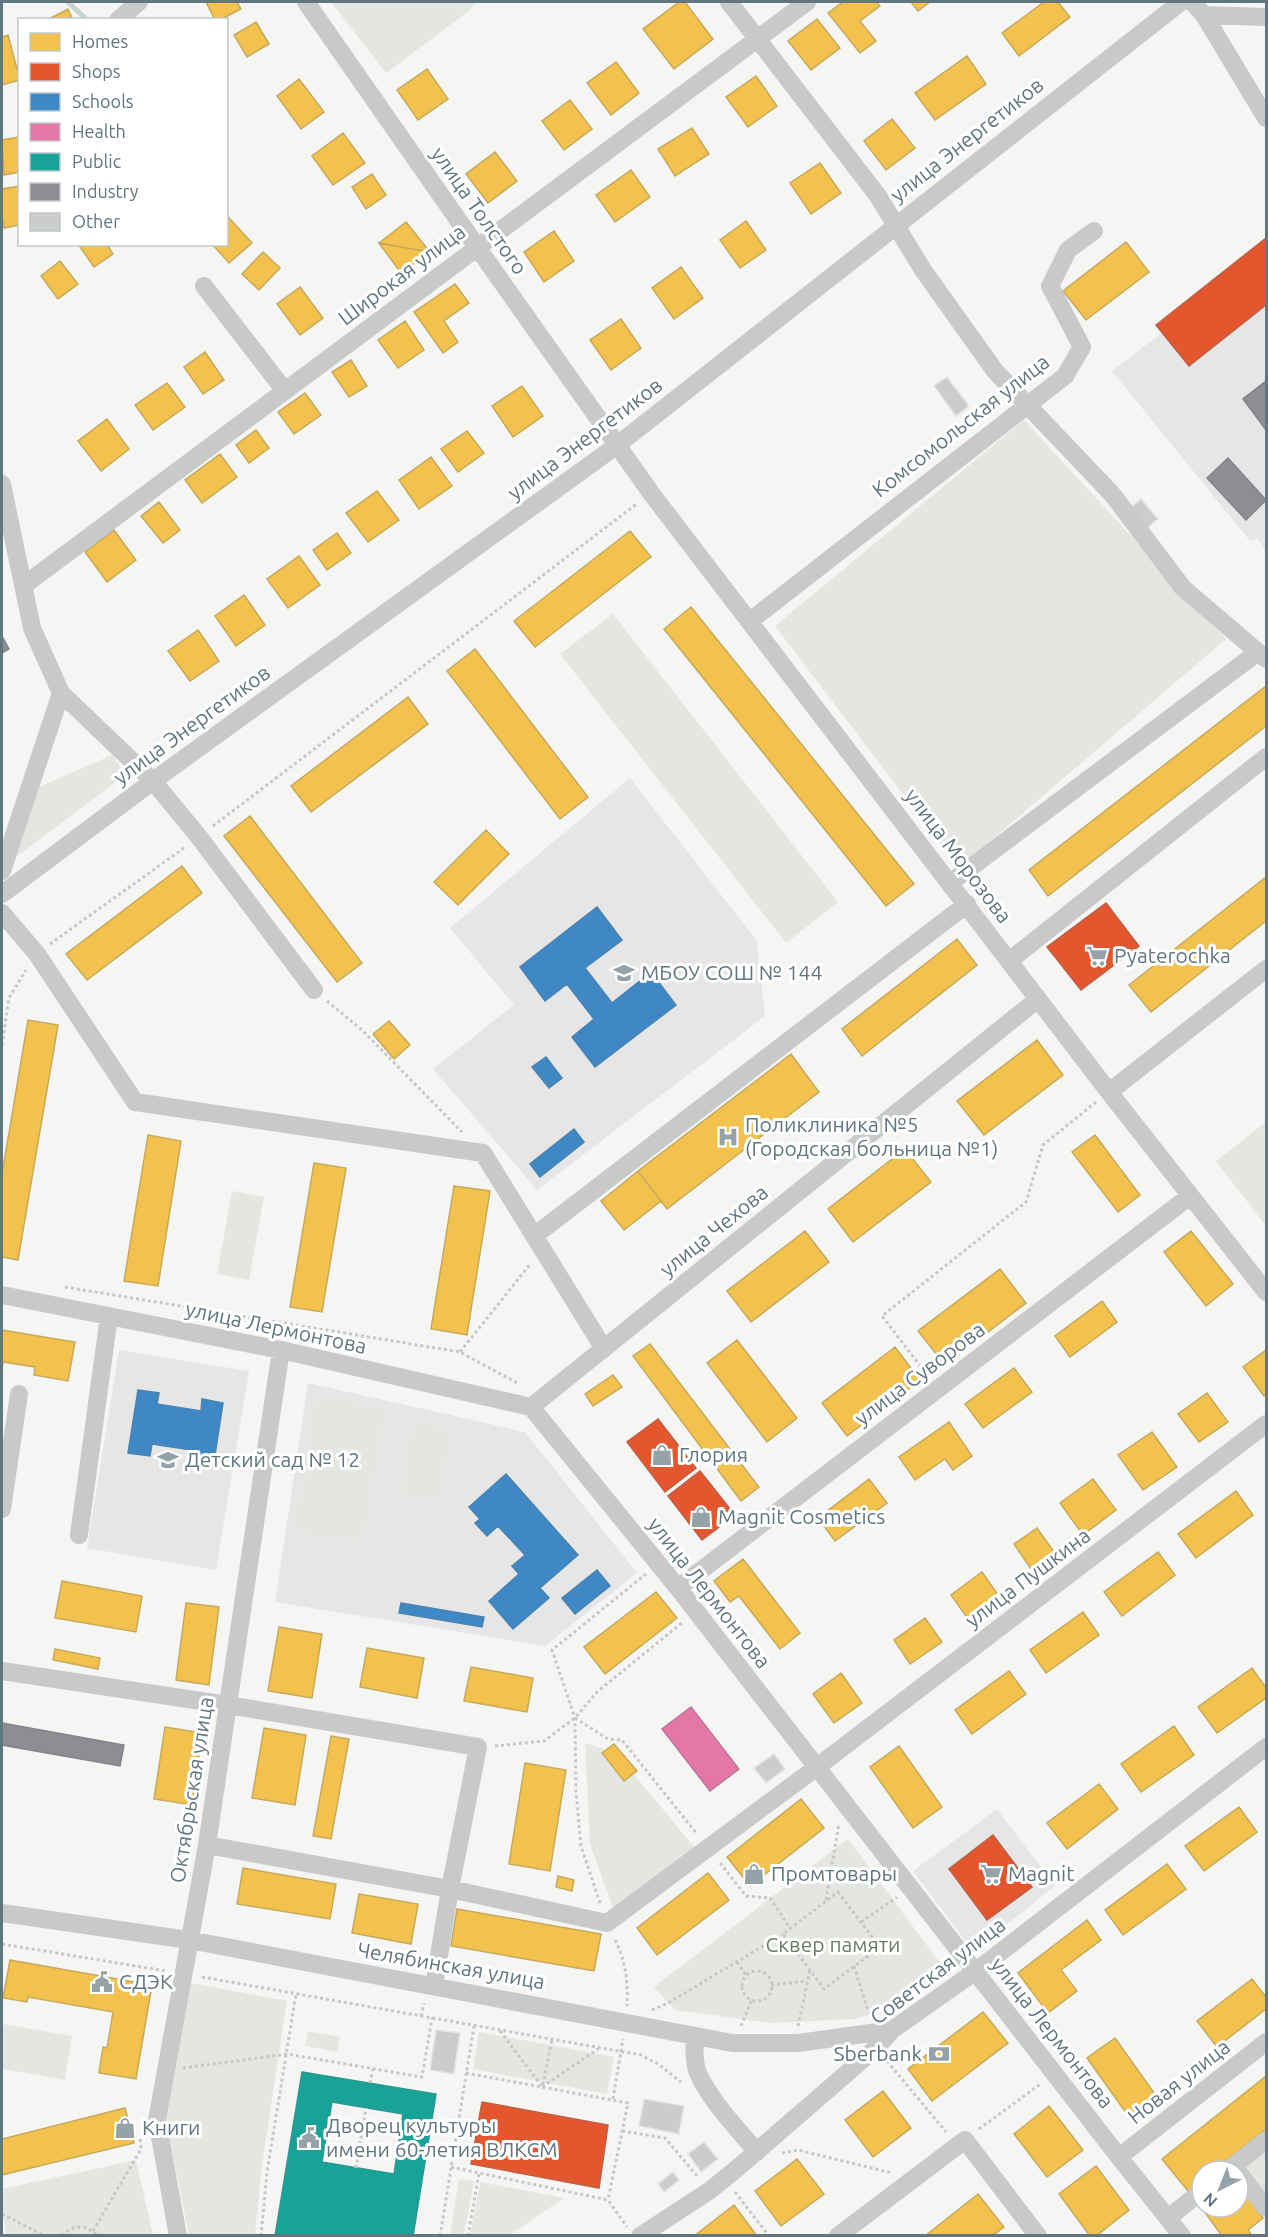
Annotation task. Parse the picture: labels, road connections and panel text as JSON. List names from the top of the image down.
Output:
{
  "streets": {
    "street": [
      "улица Энергетиков",
      "улица Толстого",
      "Широкая улица",
      "Комсомольская улица",
      "улица Морозова",
      "улица Чехова",
      "улица Лермонтова",
      "улица Суворова",
      "улица Пушкина",
      "Октябрьская улица",
      "Челябинская улица",
      "Советская улица",
      "Новая улица"
    ]
  },
  "crossings": [
    ["улица Энергетиков", "улица Толстого"],
    ["улица Энергетиков", "улица Морозова"],
    ["улица Толстого", "Широкая улица"],
    ["улица Толстого", "улица Морозова"],
    ["Комсомольская улица", "улица Морозова"],
    ["улица Морозова", "улица Чехова"],
    ["улица Морозова", "улица Суворова"],
    ["улица Чехова", "улица Лермонтова"],
    ["улица Лермонтова", "улица Суворова"],
    ["улица Лермонтова", "улица Пушкина"],
    ["улица Лермонтова", "Октябрьская улица"],
    ["улица Лермонтова", "Советская улица"],
    ["улица Лермонтова", "Новая улица"],
    ["Октябрьская улица", "Челябинская улица"],
    ["Челябинская улица", "Советская улица"]
  ],
  "parks": ["Сквер памяти"],
  "places": {
    "supermarket": ["Pyaterochka", "Magnit"],
    "school or university": ["МБОУ СОШ № 144", "Детский сад № 12"],
    "hospital": ["Поликлиника №5 (Городская больница №1)"],
    "shop": [
      "Глория",
      "Magnit Cosmetics",
      "Промтовары",
      "Книги"
    ],
    "public building": ["СДЭК", "Дворец культуры имени 60-летия ВЛКСМ"],
    "bank": ["Sberbank"]
  },
  "legend": [
    "Homes",
    "Shops",
    "Schools",
    "Health",
    "Public",
    "Industry",
    "Other"
  ],
  "north": "bottom left"
}
